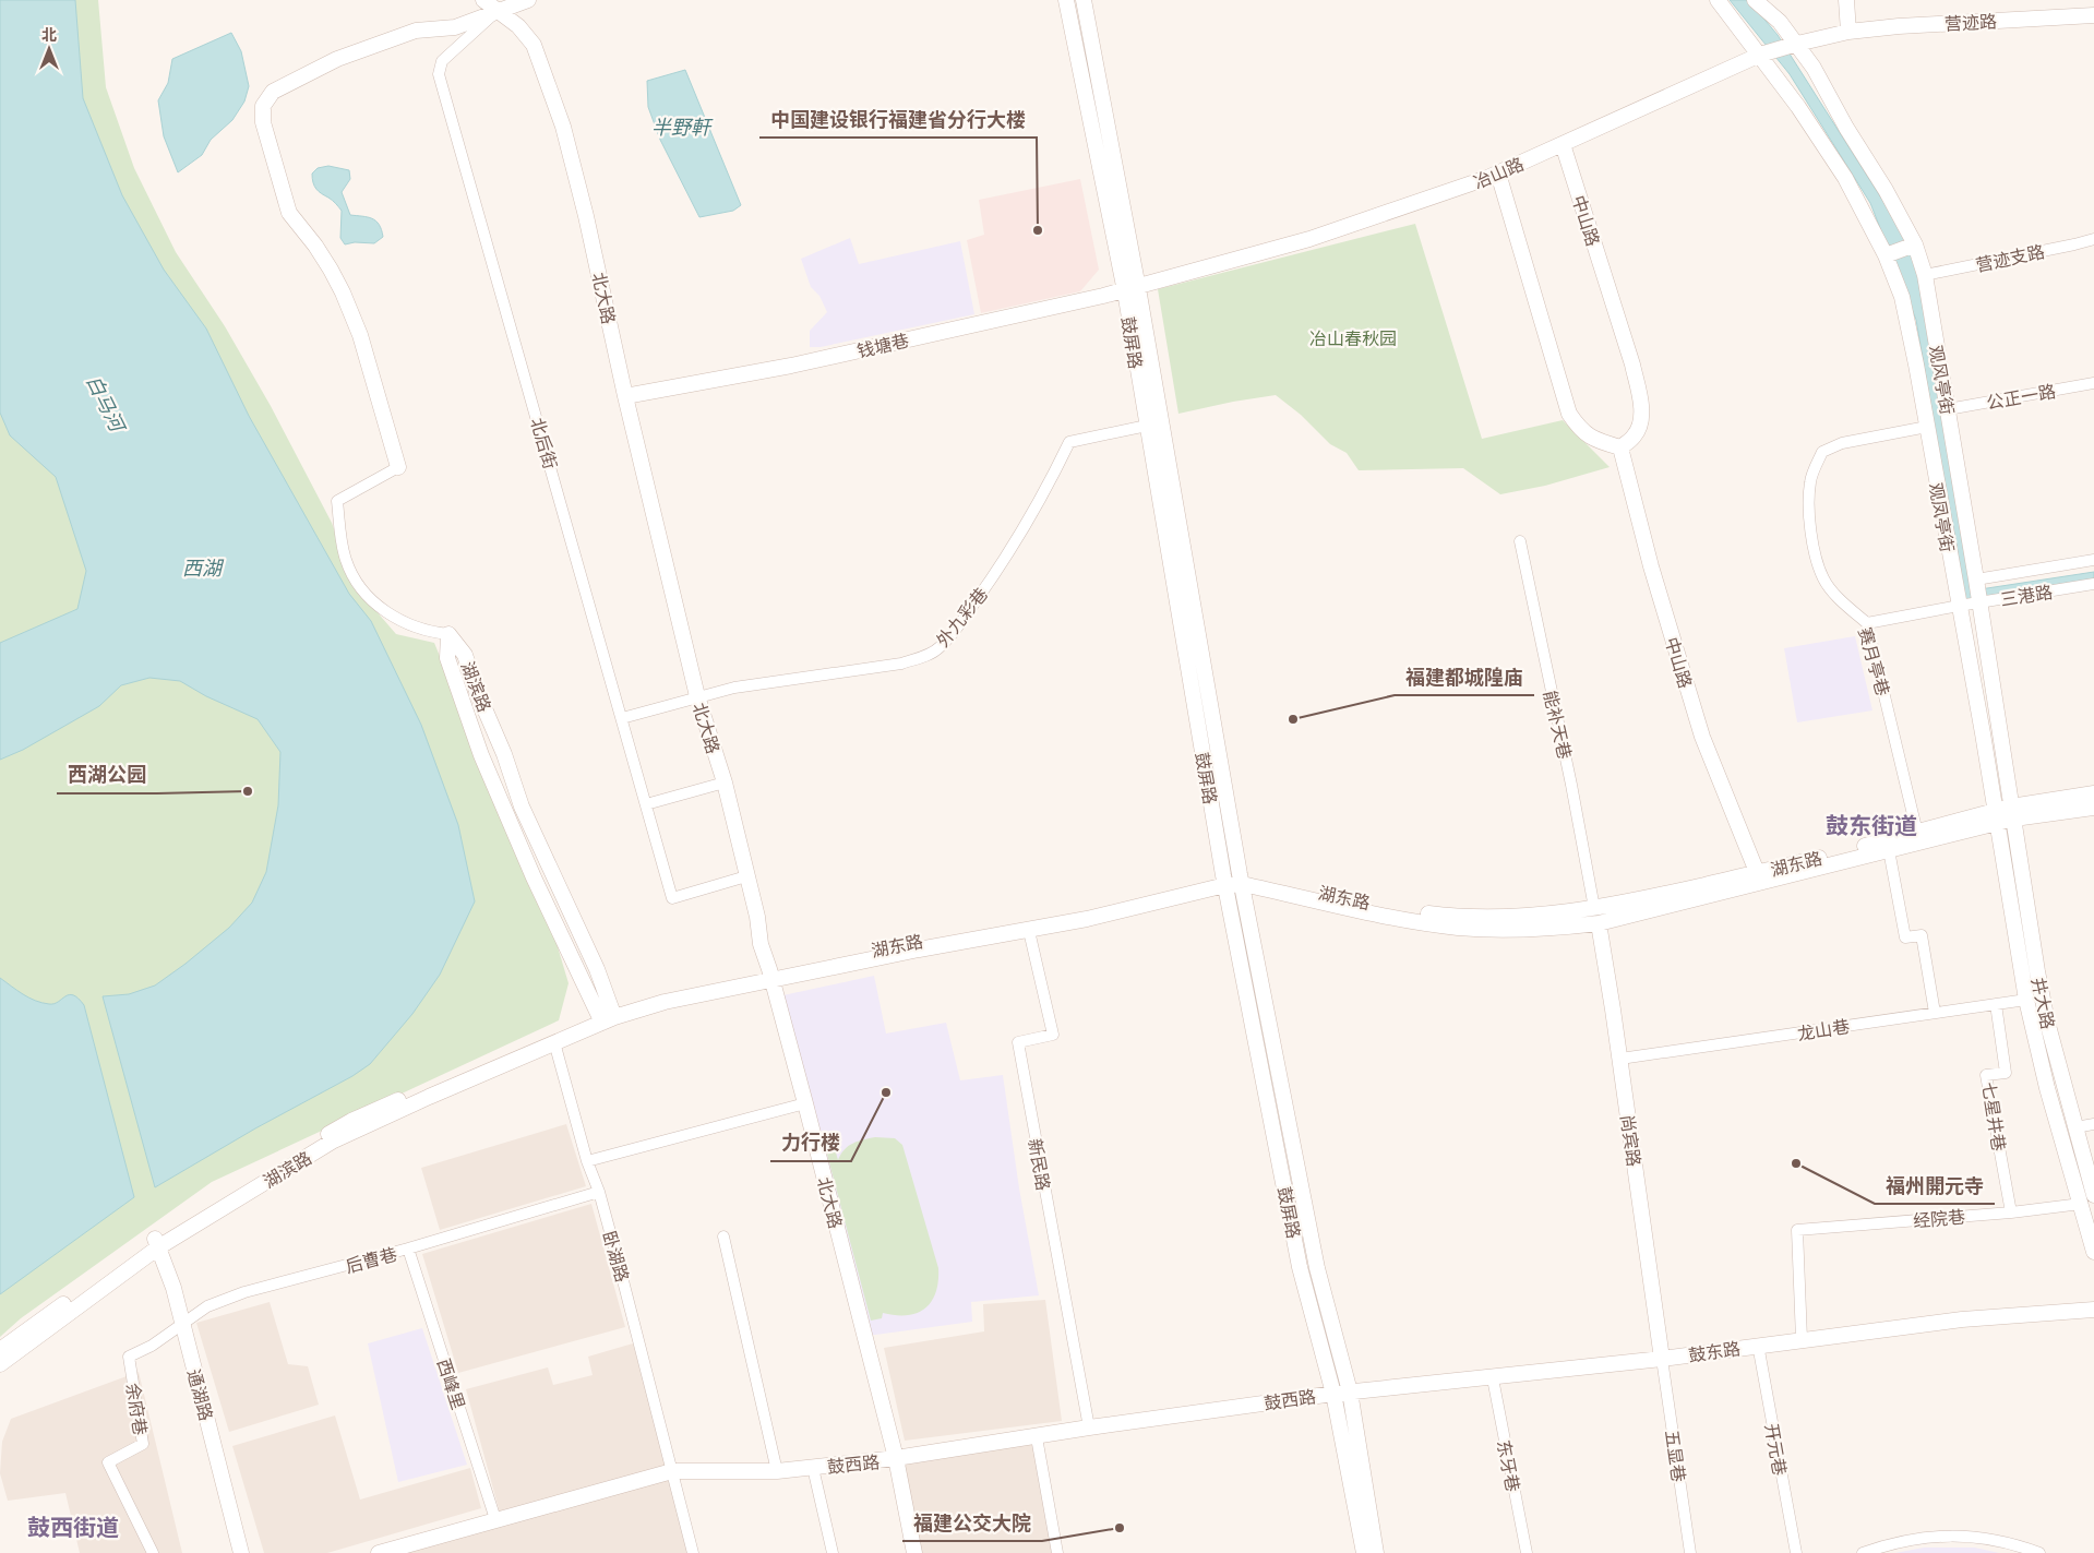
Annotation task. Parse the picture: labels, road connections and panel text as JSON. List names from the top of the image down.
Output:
{
  "streets": {
    "street": [
      "营迹路",
      "冶山路",
      "中山路",
      "营迹支路",
      "北大路",
      "鼓屏路",
      "钱塘巷",
      "观风亭街",
      "公正一路",
      "北后街",
      "观凤亭街",
      "三港路",
      "外九彩巷",
      "赛月亭巷",
      "湖滨路",
      "能补天巷",
      "湖东路",
      "井大路",
      "龙山巷",
      "七星井巷",
      "尚宾路",
      "新民路",
      "经院巷",
      "卧湖路",
      "后曹巷",
      "鼓东路",
      "西峰里",
      "通湖路",
      "鼓西路",
      "余府巷",
      "开元巷",
      "五显巷",
      "东牙巷"
    ]
  },
  "crossings": [
    ["营迹路", "冶山路"],
    ["冶山路", "中山路"],
    ["冶山路", "鼓屏路"],
    ["冶山路", "钱塘巷"],
    ["冶山路", "观风亭街"],
    ["冶山路", "观凤亭街"],
    ["中山路", "湖东路"],
    ["营迹支路", "观风亭街"],
    ["北大路", "钱塘巷"],
    ["北大路", "北后街"],
    ["北大路", "外九彩巷"],
    ["北大路", "湖东路"],
    ["北大路", "鼓西路"],
    ["鼓屏路", "钱塘巷"],
    ["鼓屏路", "外九彩巷"],
    ["鼓屏路", "湖东路"],
    ["鼓屏路", "鼓东路"],
    ["鼓屏路", "鼓西路"],
    ["观风亭街", "公正一路"],
    ["观风亭街", "三港路"],
    ["观风亭街", "湖东路"],
    ["观风亭街", "井大路"],
    ["北后街", "外九彩巷"],
    ["观凤亭街", "三港路"],
    ["观凤亭街", "赛月亭巷"],
    ["观凤亭街", "湖东路"],
    ["观凤亭街", "龙山巷"],
    ["观凤亭街", "经院巷"],
    ["三港路", "赛月亭巷"],
    ["赛月亭巷", "湖东路"],
    ["湖滨路", "湖东路"],
    ["湖滨路", "卧湖路"],
    ["湖滨路", "通湖路"],
    ["能补天巷", "湖东路"],
    ["能补天巷", "尚宾路"],
    ["湖东路", "井大路"],
    ["湖东路", "尚宾路"],
    ["湖东路", "新民路"],
    ["龙山巷", "七星井巷"],
    ["龙山巷", "尚宾路"],
    ["七星井巷", "经院巷"],
    ["尚宾路", "鼓东路"],
    ["尚宾路", "五显巷"],
    ["新民路", "鼓西路"],
    ["经院巷", "鼓东路"],
    ["卧湖路", "后曹巷"],
    ["卧湖路", "鼓西路"],
    ["后曹巷", "西峰里"],
    ["后曹巷", "通湖路"],
    ["后曹巷", "余府巷"],
    ["鼓东路", "鼓西路"],
    ["鼓东路", "开元巷"],
    ["鼓东路", "五显巷"],
    ["鼓东路", "东牙巷"],
    ["西峰里", "鼓西路"]
  ],
  "districts": ["鼓东街道", "鼓西街道"],
  "water": ["半野軒", "白马河", "西湖"],
  "parks": ["冶山春秋园"],
  "places": [
    "中国建设银行福建省分行大楼",
    "福建都城隍庙",
    "西湖公园",
    "力行楼",
    "福州開元寺",
    "福建公交大院"
  ],
  "north": "top"
}
